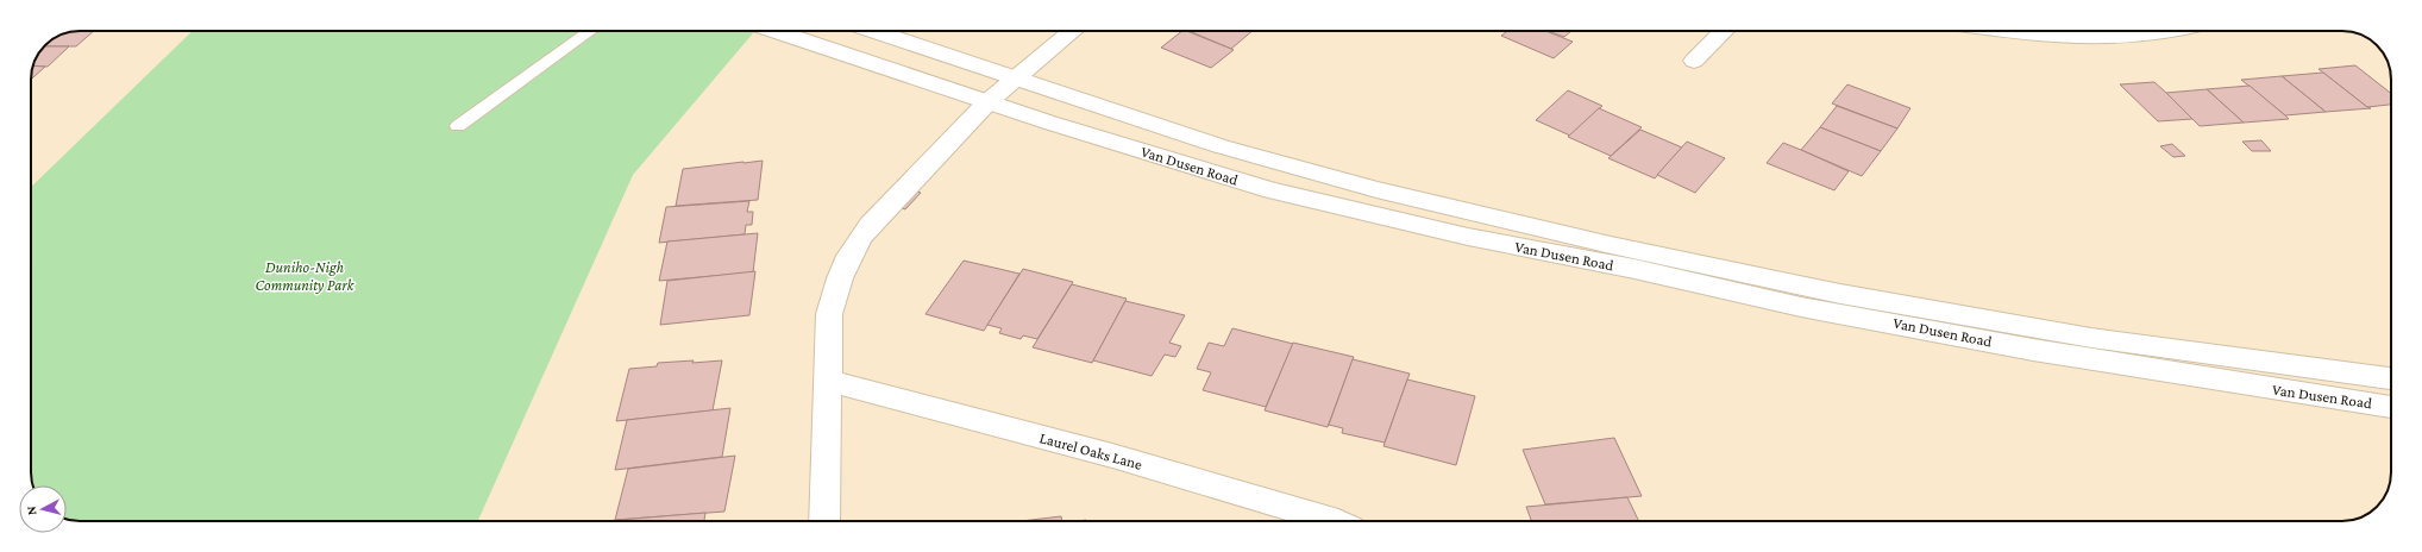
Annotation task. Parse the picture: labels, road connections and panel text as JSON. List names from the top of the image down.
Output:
{
  "streets": {
    "main road": ["Van Dusen Road", "Laurel Oaks Lane"]
  },
  "parks": ["Duniho-Nigh Community Park"],
  "north": "left"
}
